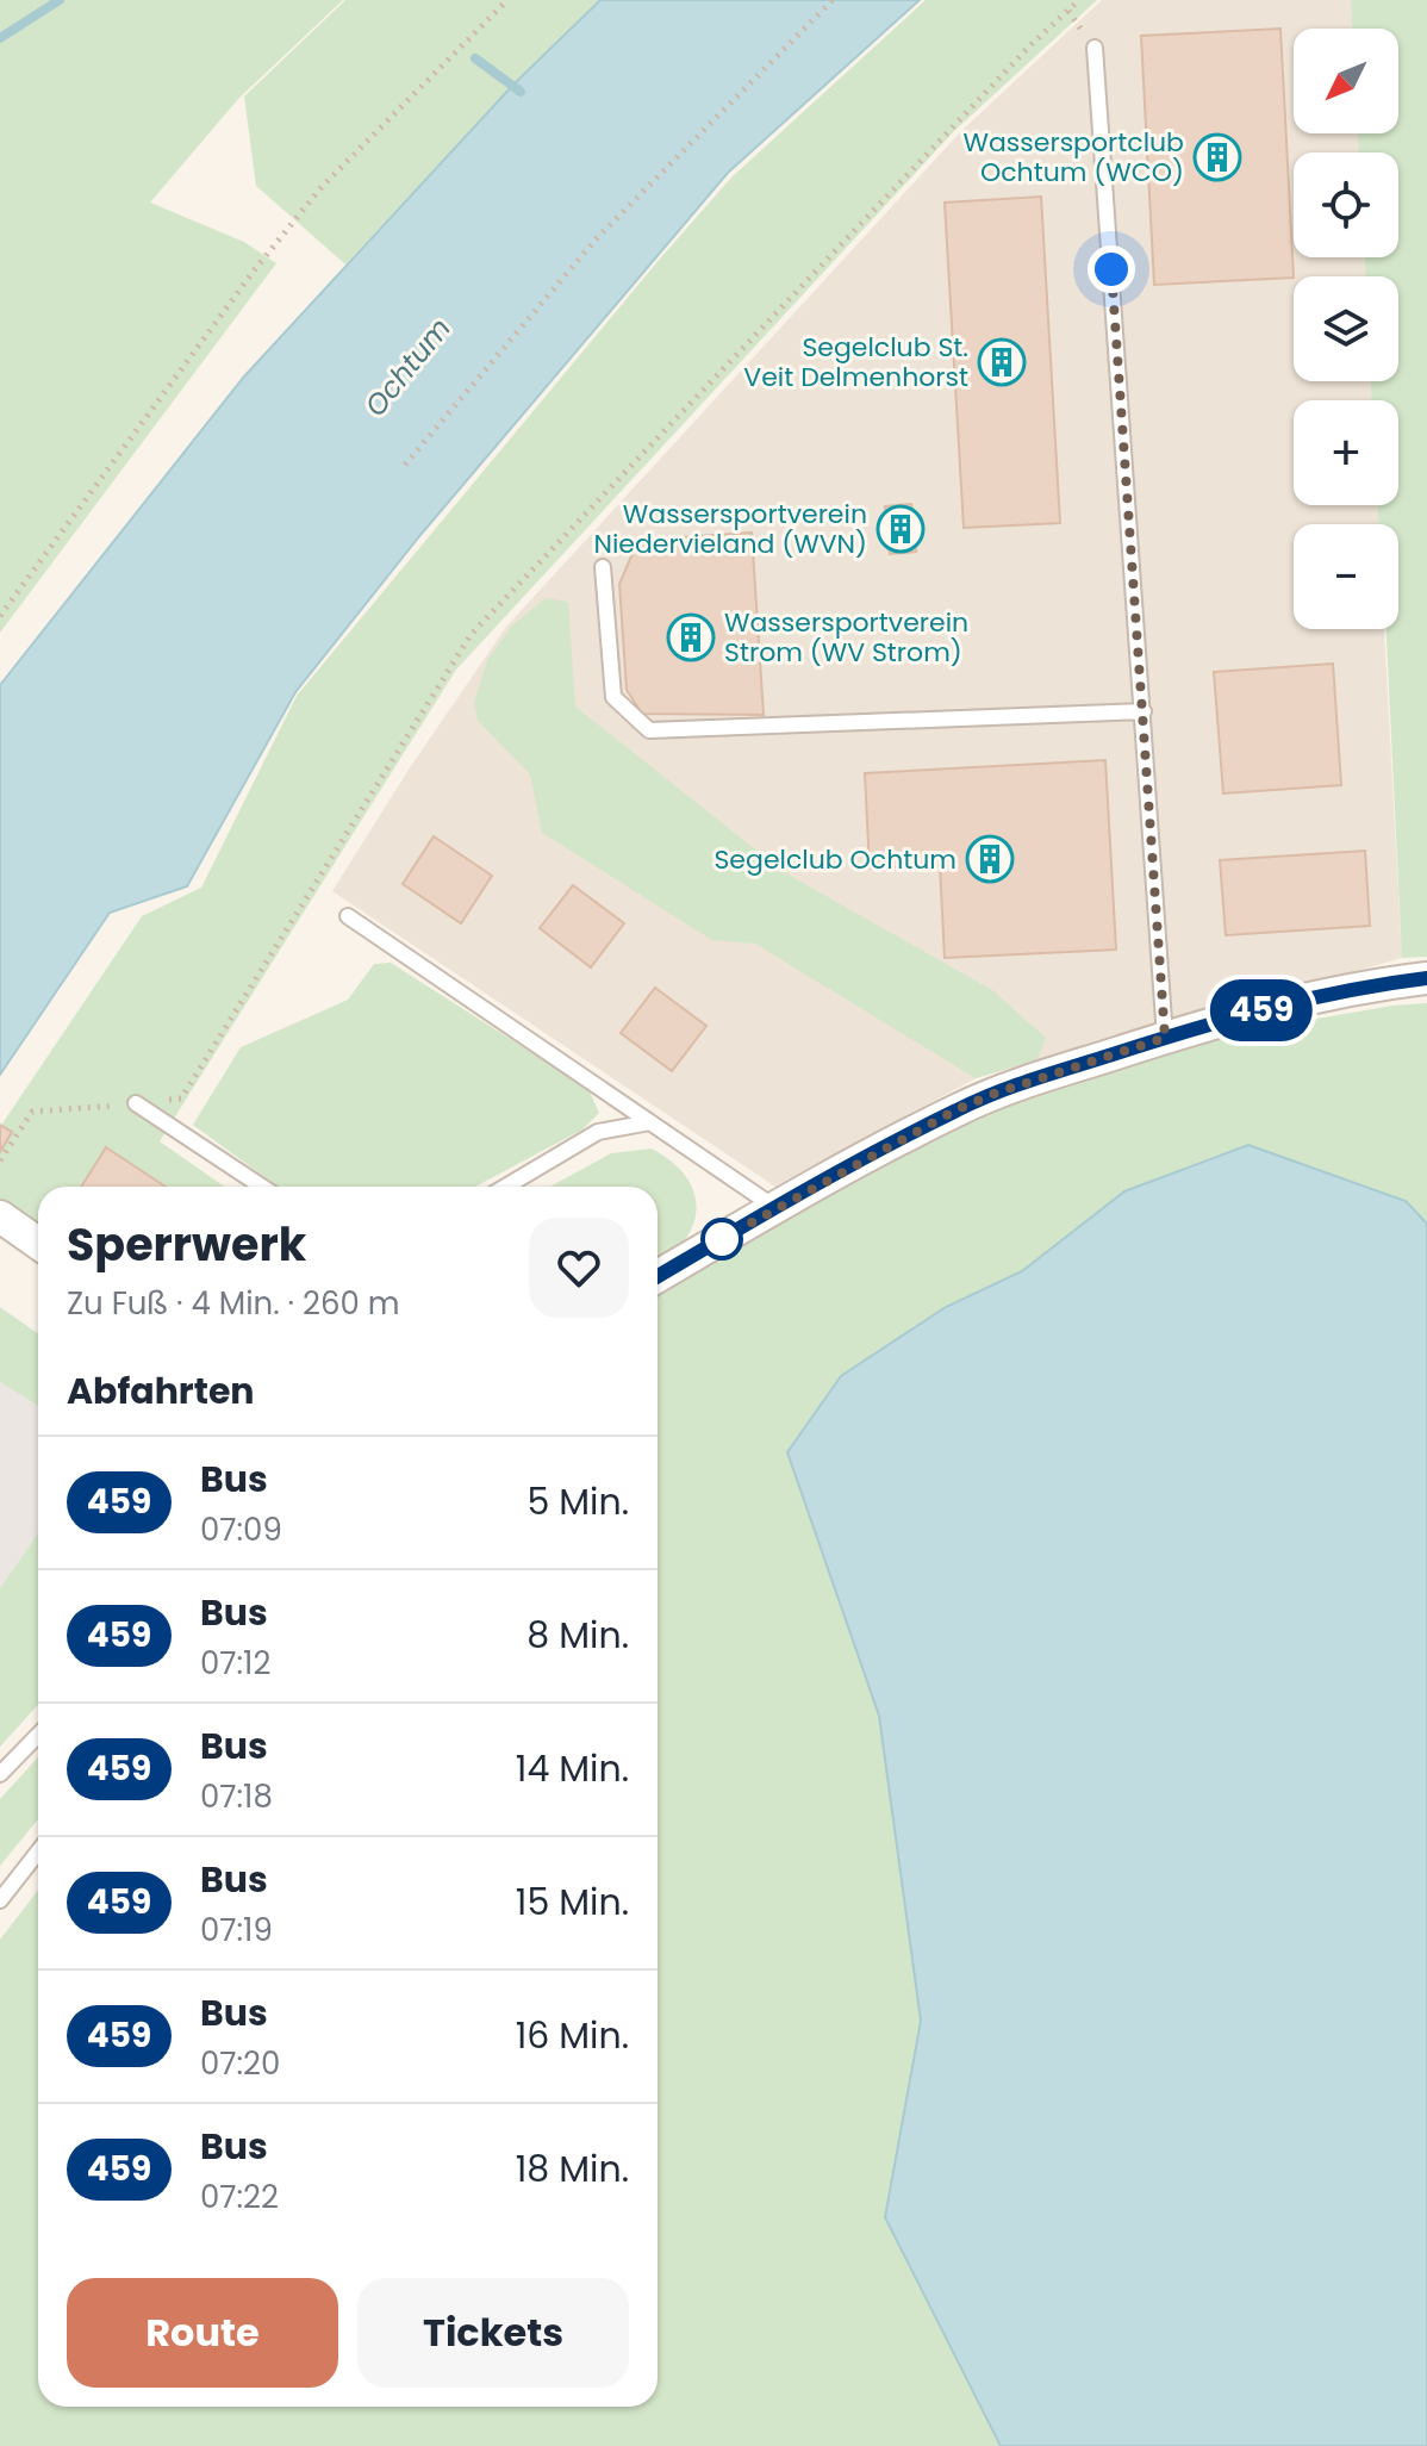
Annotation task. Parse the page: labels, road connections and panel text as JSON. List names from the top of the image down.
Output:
{
  "water": ["Ochtum"],
  "places": {
    "building": [
      "Wassersportclub Ochtum (WCO)",
      "Segelclub St. Veit Delmenhorst",
      "Wassersportverein Niedervieland (WVN)",
      "Wassersportverein Strom (WV Strom)",
      "Segelclub Ochtum"
    ]
  },
  "lines": ["bus line 459"],
  "north": "bottom left",
  "page": {
    "on_map": "459",
    "map_buttons": ["+", "−"],
    "heading": [
      ["Sperrwerk", "Zu Fuß · 4 Min. · 260 m"],
      "Abfahrten"
    ],
    "list": [
      {
        "mark": "459",
        "name": "Bus",
        "note": "07:09",
        "value": "5 Min."
      },
      {
        "mark": "459",
        "name": "Bus",
        "note": "07:12",
        "value": "8 Min."
      },
      {
        "mark": "459",
        "name": "Bus",
        "note": "07:18",
        "value": "14 Min."
      },
      {
        "mark": "459",
        "name": "Bus",
        "note": "07:19",
        "value": "15 Min."
      },
      {
        "mark": "459",
        "name": "Bus",
        "note": "07:20",
        "value": "16 Min."
      },
      {
        "mark": "459",
        "name": "Bus",
        "note": "07:22",
        "value": "18 Min."
      }
    ],
    "buttons": ["Route", "Tickets"]
  }
}
